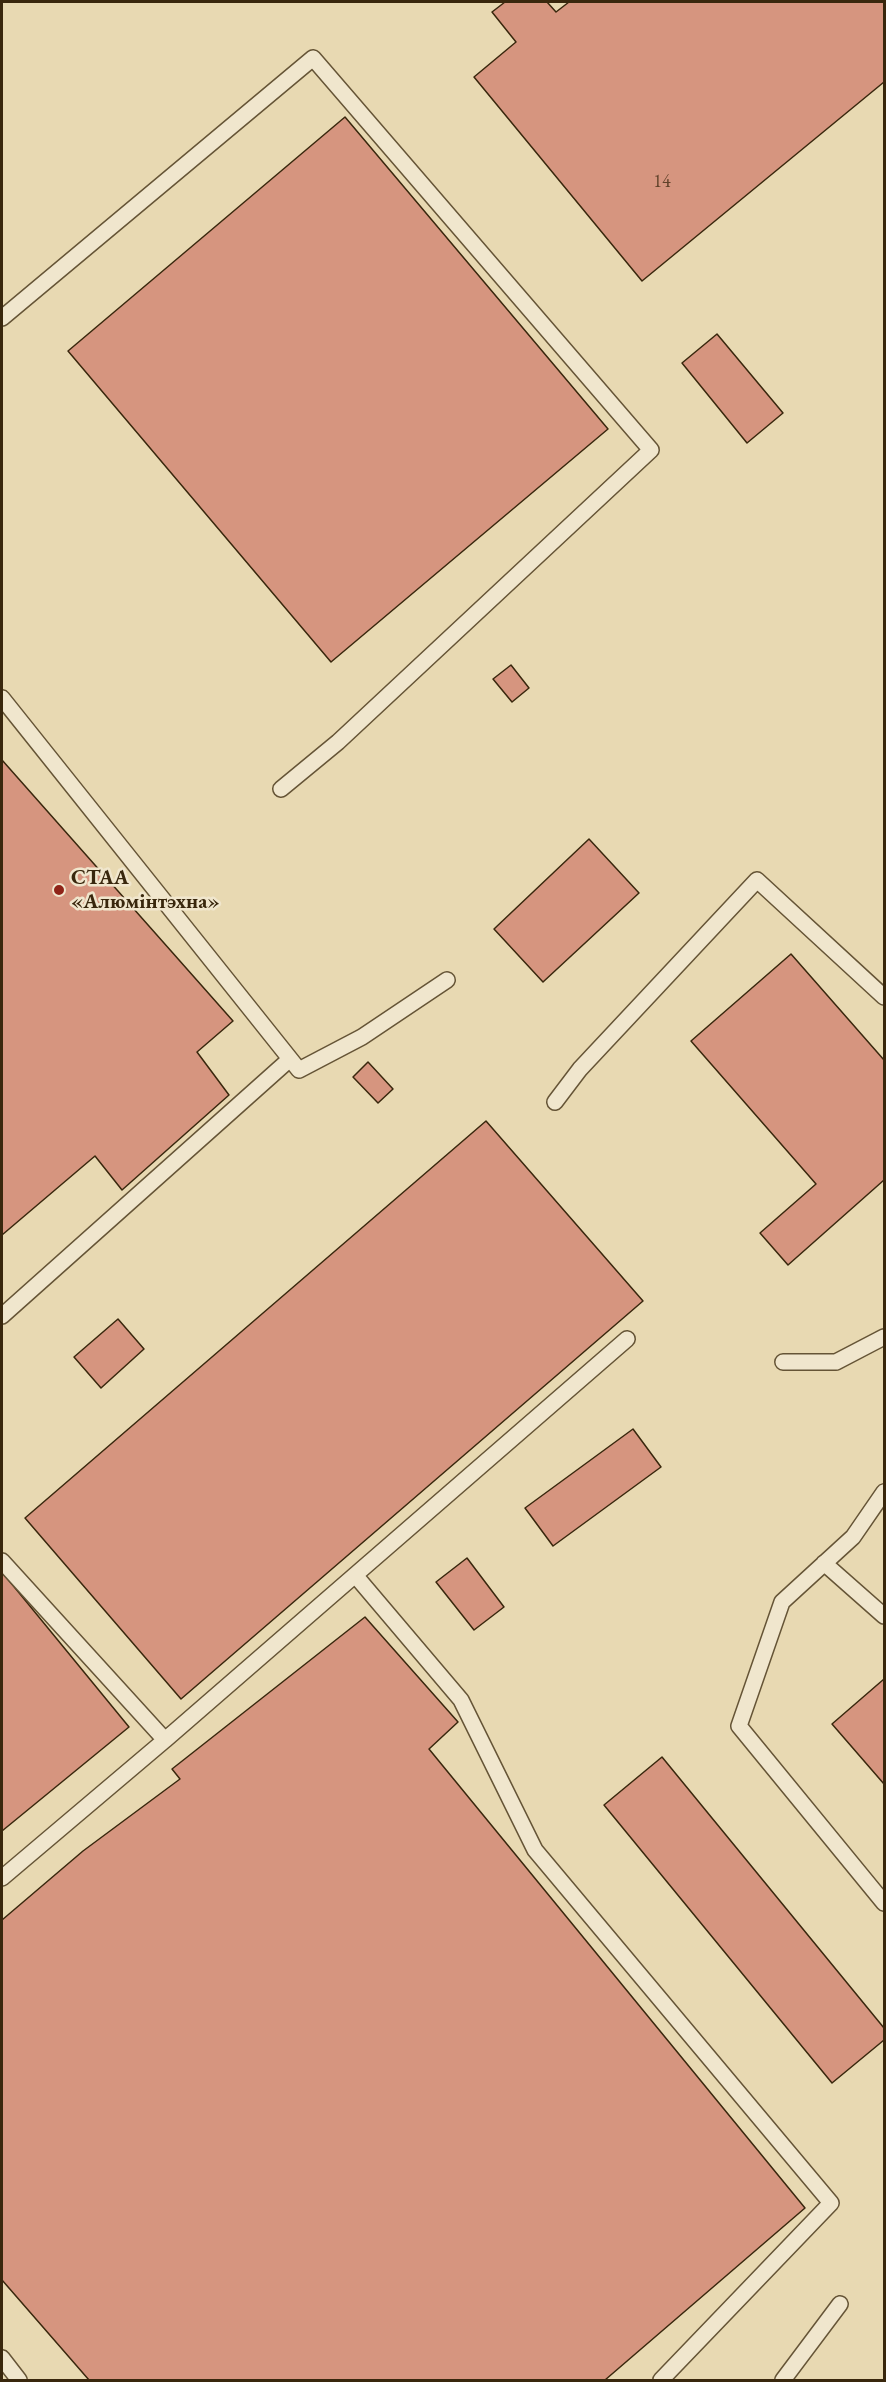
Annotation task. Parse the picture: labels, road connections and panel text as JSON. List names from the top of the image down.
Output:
{
  "places": ["СТАА «Алюмінтэхна»"],
  "house_numbers": ["14"]
}
